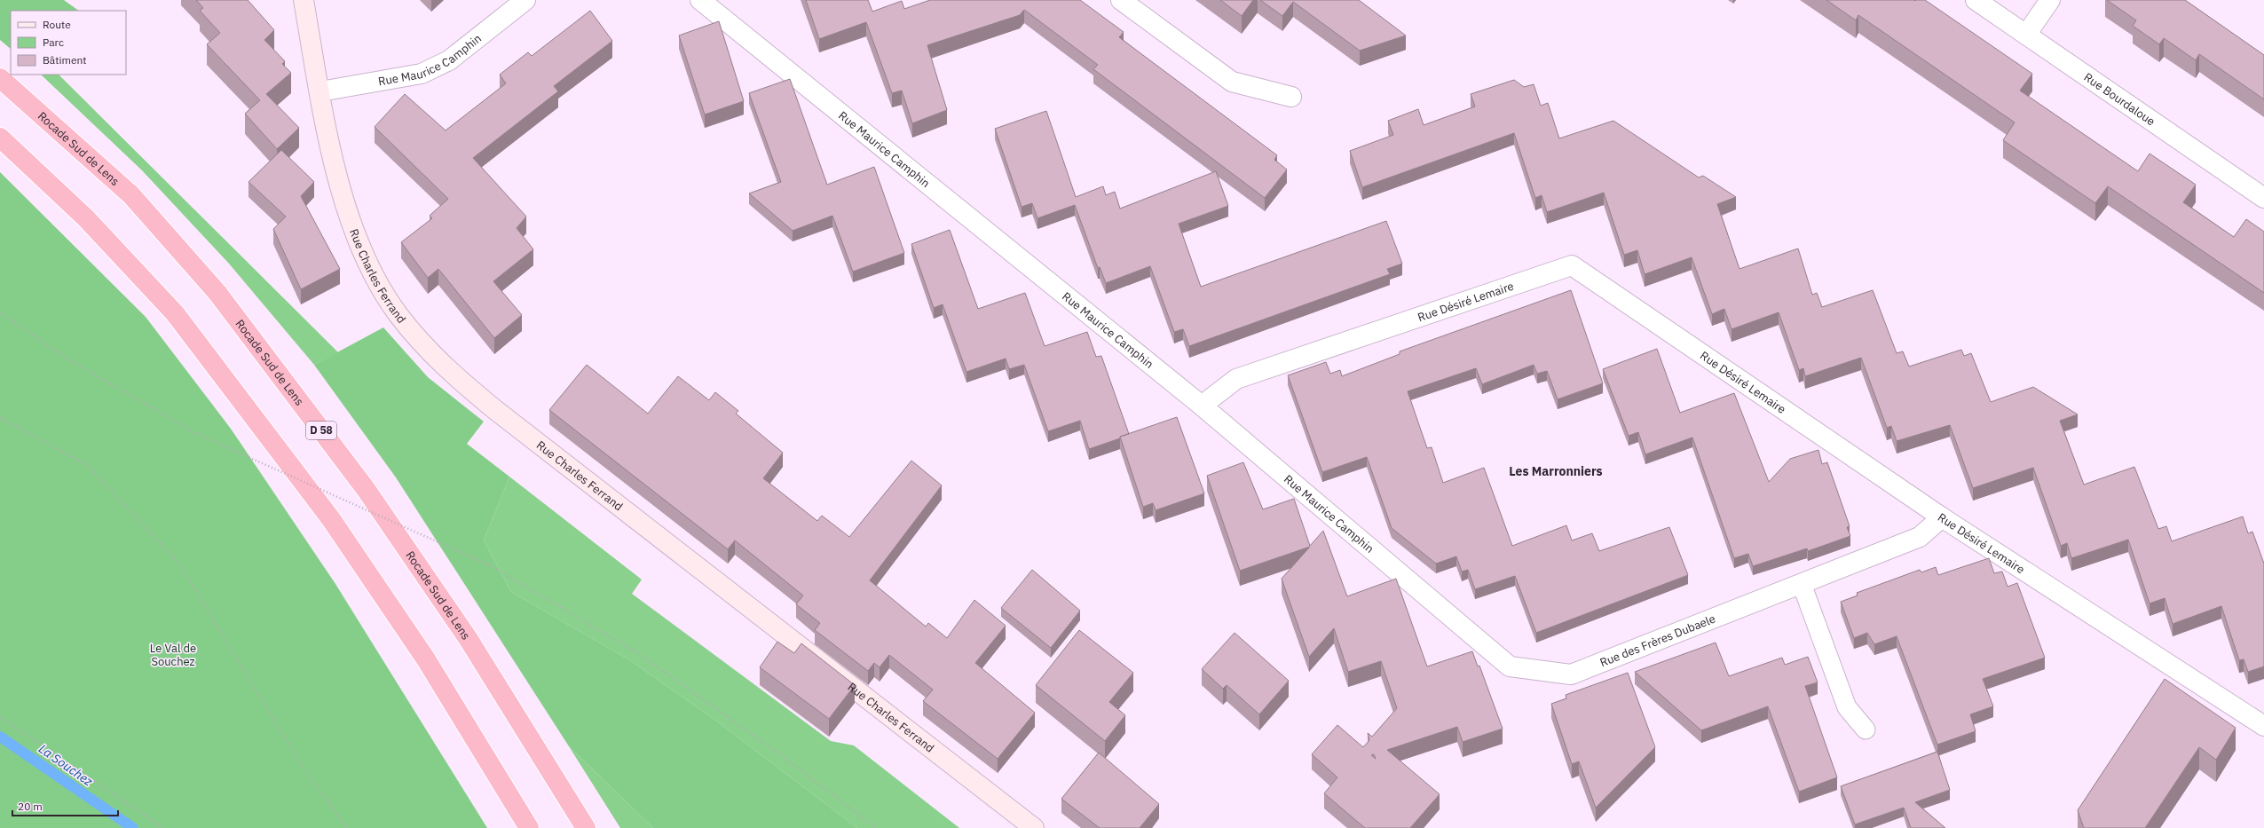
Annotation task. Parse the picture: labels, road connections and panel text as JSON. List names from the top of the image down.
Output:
{
  "streets": {
    "highway": ["Rocade Sud de Lens", "D 58"],
    "street": [
      "Rue Maurice Camphin",
      "Rue Bourdaloue",
      "Rue Charles Ferrand",
      "Rue Désiré Lemaire",
      "Rue des Frères Dubaele"
    ]
  },
  "crossings": [
    ["Rue Maurice Camphin", "Rue Charles Ferrand"],
    ["Rue Maurice Camphin", "Rue Désiré Lemaire"],
    ["Rue Maurice Camphin", "Rue des Frères Dubaele"],
    ["Rue Désiré Lemaire", "Rue des Frères Dubaele"]
  ],
  "districts": ["Les Marronniers"],
  "water": ["La Souchez"],
  "parks": ["Le Val de Souchez"],
  "legend": ["Route", "Parc", "Bâtiment"],
  "scale_bar": "20 m"
}
